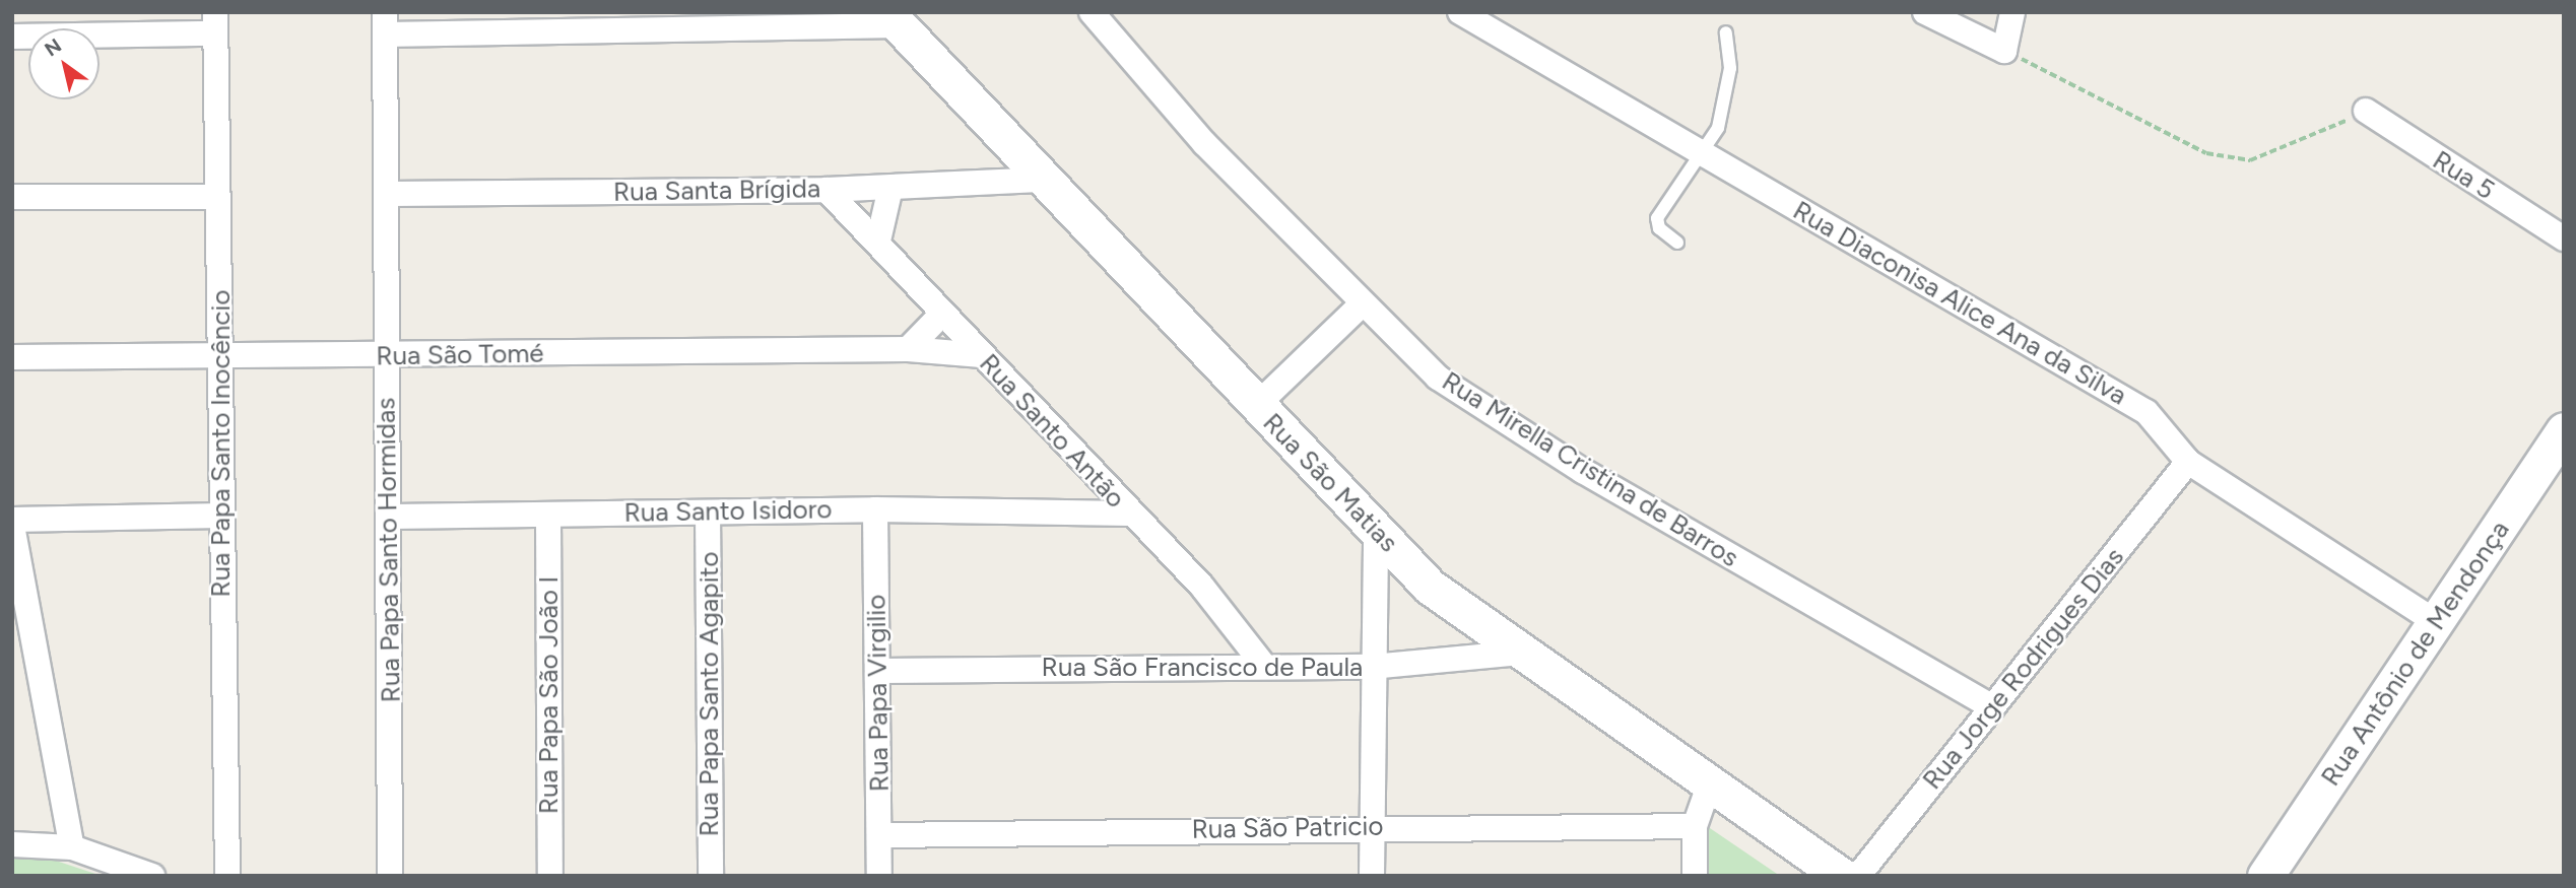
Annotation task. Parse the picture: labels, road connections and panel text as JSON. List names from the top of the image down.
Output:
{
  "streets": {
    "street": [
      "Rua 5",
      "Rua Santa Brígida",
      "Rua Diaconisa Alice Ana da Silva",
      "Rua São Tomé",
      "Rua Santo Antão",
      "Rua Papa Santo Inocêncio",
      "Rua Mirella Cristina de Barros",
      "Rua São Matias",
      "Rua Santo Isidoro",
      "Rua Papa Santo Hormidas",
      "Rua Antônio de Mendonça",
      "Rua São Francisco de Paula",
      "Rua Jorge Rodrigues Dias",
      "Rua Papa Virgilio",
      "Rua Papa Santo Agapito",
      "Rua Papa São João I",
      "Rua São Patricio"
    ]
  },
  "crossings": [
    ["Rua Santa Brígida", "Rua Santo Antão"],
    ["Rua Santa Brígida", "Rua São Matias"],
    ["Rua Santa Brígida", "Rua Papa Santo Hormidas"],
    ["Rua Diaconisa Alice Ana da Silva", "Rua Antônio de Mendonça"],
    ["Rua Diaconisa Alice Ana da Silva", "Rua Jorge Rodrigues Dias"],
    ["Rua São Tomé", "Rua Santo Antão"],
    ["Rua São Tomé", "Rua Papa Santo Inocêncio"],
    ["Rua São Tomé", "Rua Papa Santo Hormidas"],
    ["Rua Santo Antão", "Rua Santo Isidoro"],
    ["Rua Santo Antão", "Rua São Francisco de Paula"],
    ["Rua Mirella Cristina de Barros", "Rua Jorge Rodrigues Dias"],
    ["Rua São Matias", "Rua São Francisco de Paula"],
    ["Rua Santo Isidoro", "Rua Papa Santo Hormidas"],
    ["Rua Santo Isidoro", "Rua Papa Virgilio"],
    ["Rua Santo Isidoro", "Rua Papa Santo Agapito"],
    ["Rua Santo Isidoro", "Rua Papa São João I"],
    ["Rua São Francisco de Paula", "Rua Papa Virgilio"],
    ["Rua Papa Virgilio", "Rua São Patricio"]
  ],
  "north": "top left"
}
